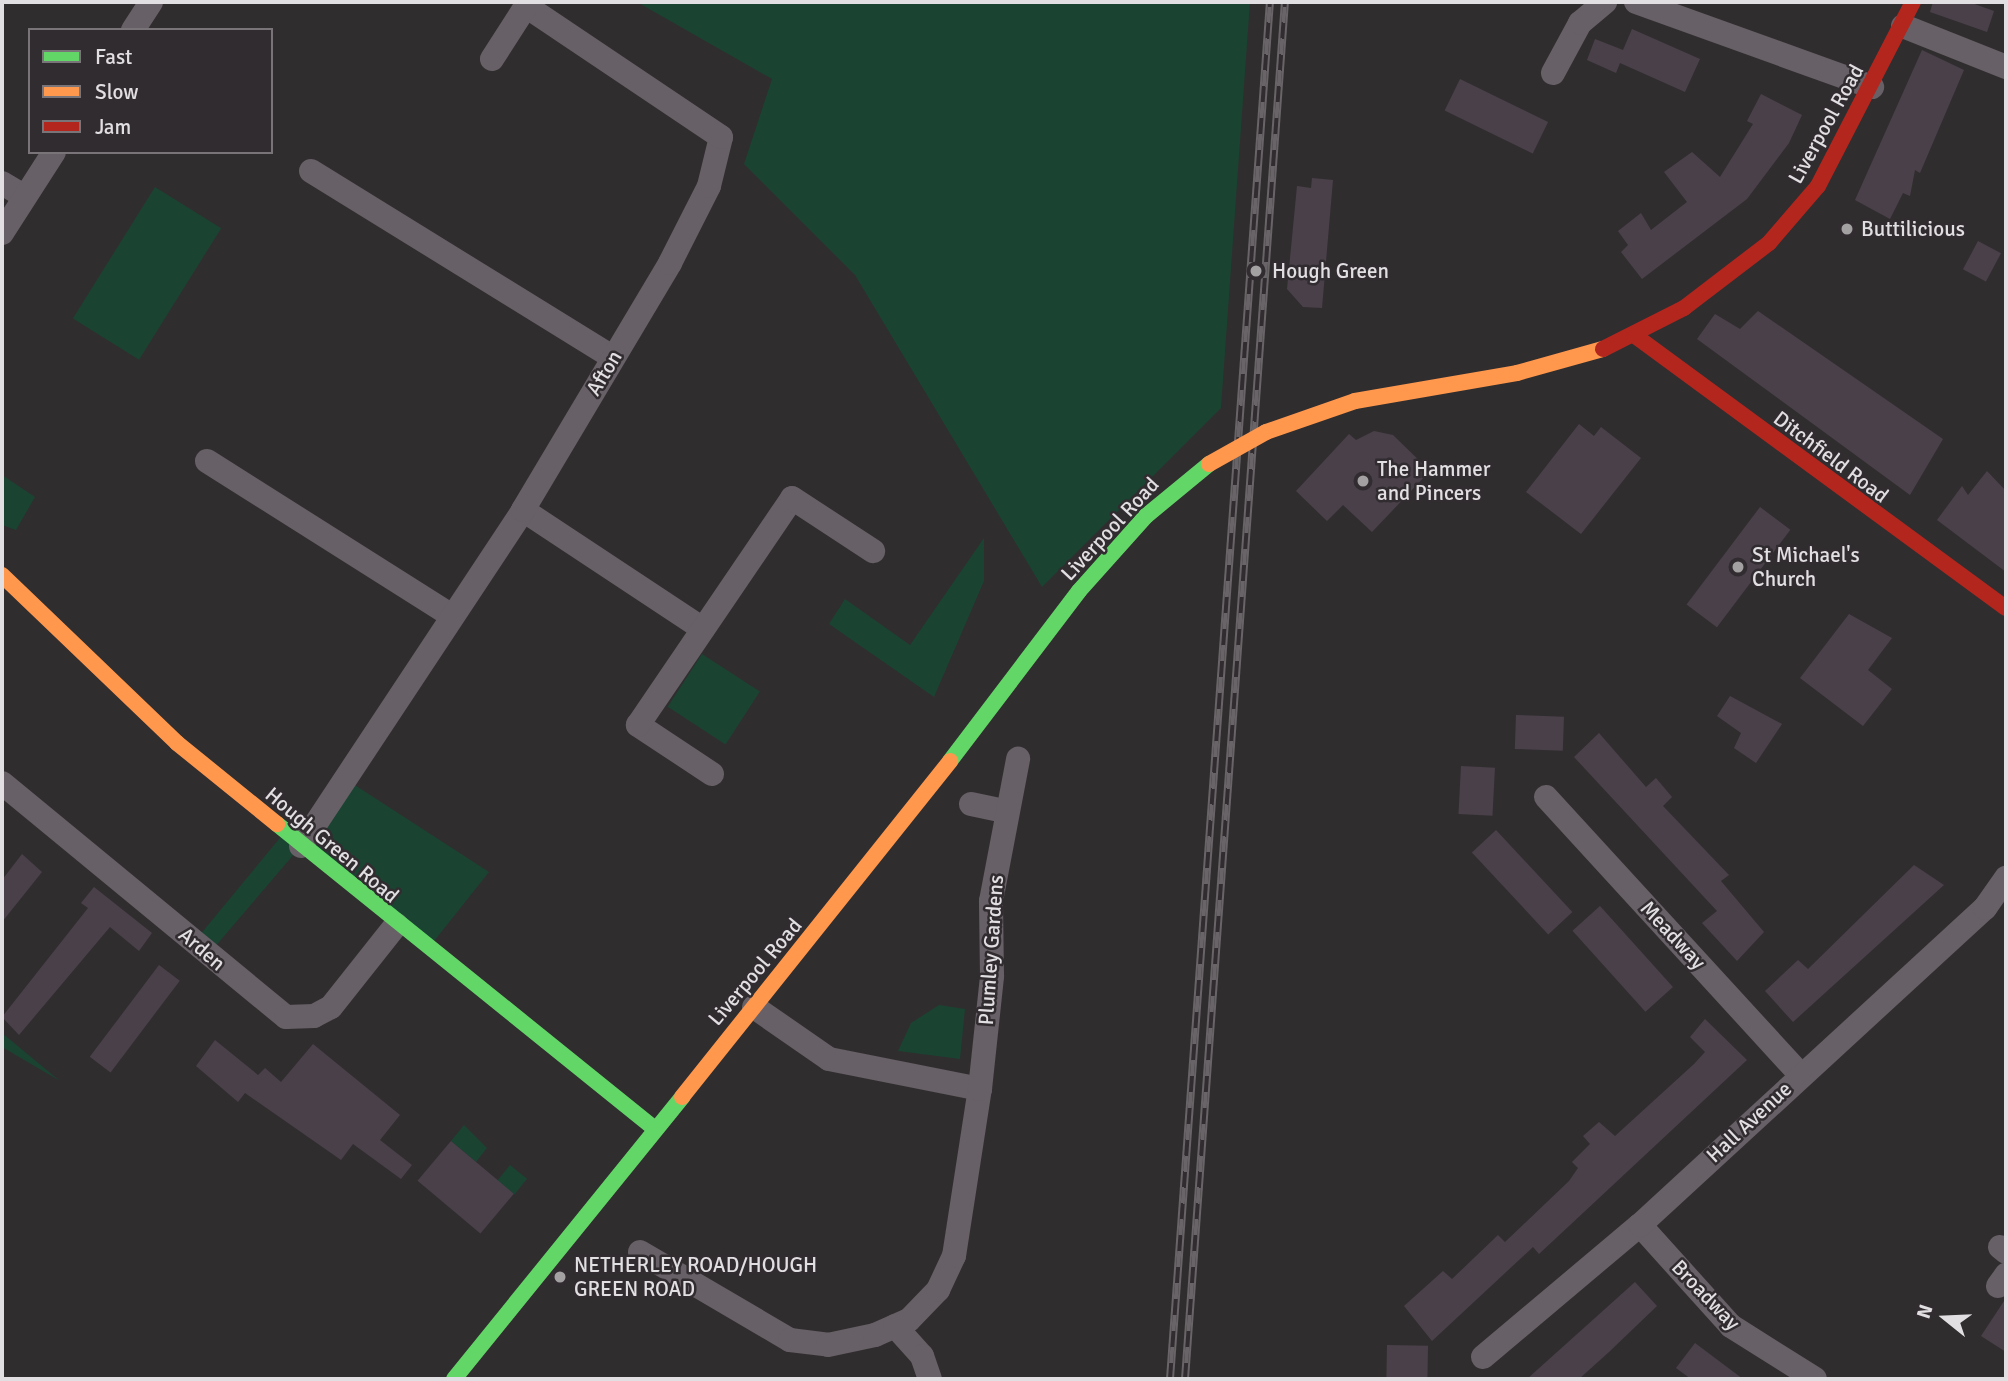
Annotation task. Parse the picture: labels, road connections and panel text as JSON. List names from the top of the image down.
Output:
{
  "streets": {
    "main road": ["Liverpool Road", "Ditchfield Road", "Hough Green Road"],
    "street": [
      "Afton",
      "Meadway",
      "Arden",
      "Plumley Gardens",
      "Hall Avenue",
      "Broadway"
    ]
  },
  "crossings": [
    ["Liverpool Road", "Ditchfield Road"],
    ["Liverpool Road", "Hough Green Road"],
    ["Afton", "Hough Green Road"],
    ["Hough Green Road", "Arden"],
    ["Meadway", "Hall Avenue"],
    ["Hall Avenue", "Broadway"]
  ],
  "places": [
    "Buttilicious",
    "Hough Green",
    "The Hammer and Pincers",
    "St Michael's Church",
    "NETHERLEY ROAD/HOUGH GREEN ROAD"
  ],
  "legend": ["Fast", "Slow", "Jam"],
  "north": "left"
}
